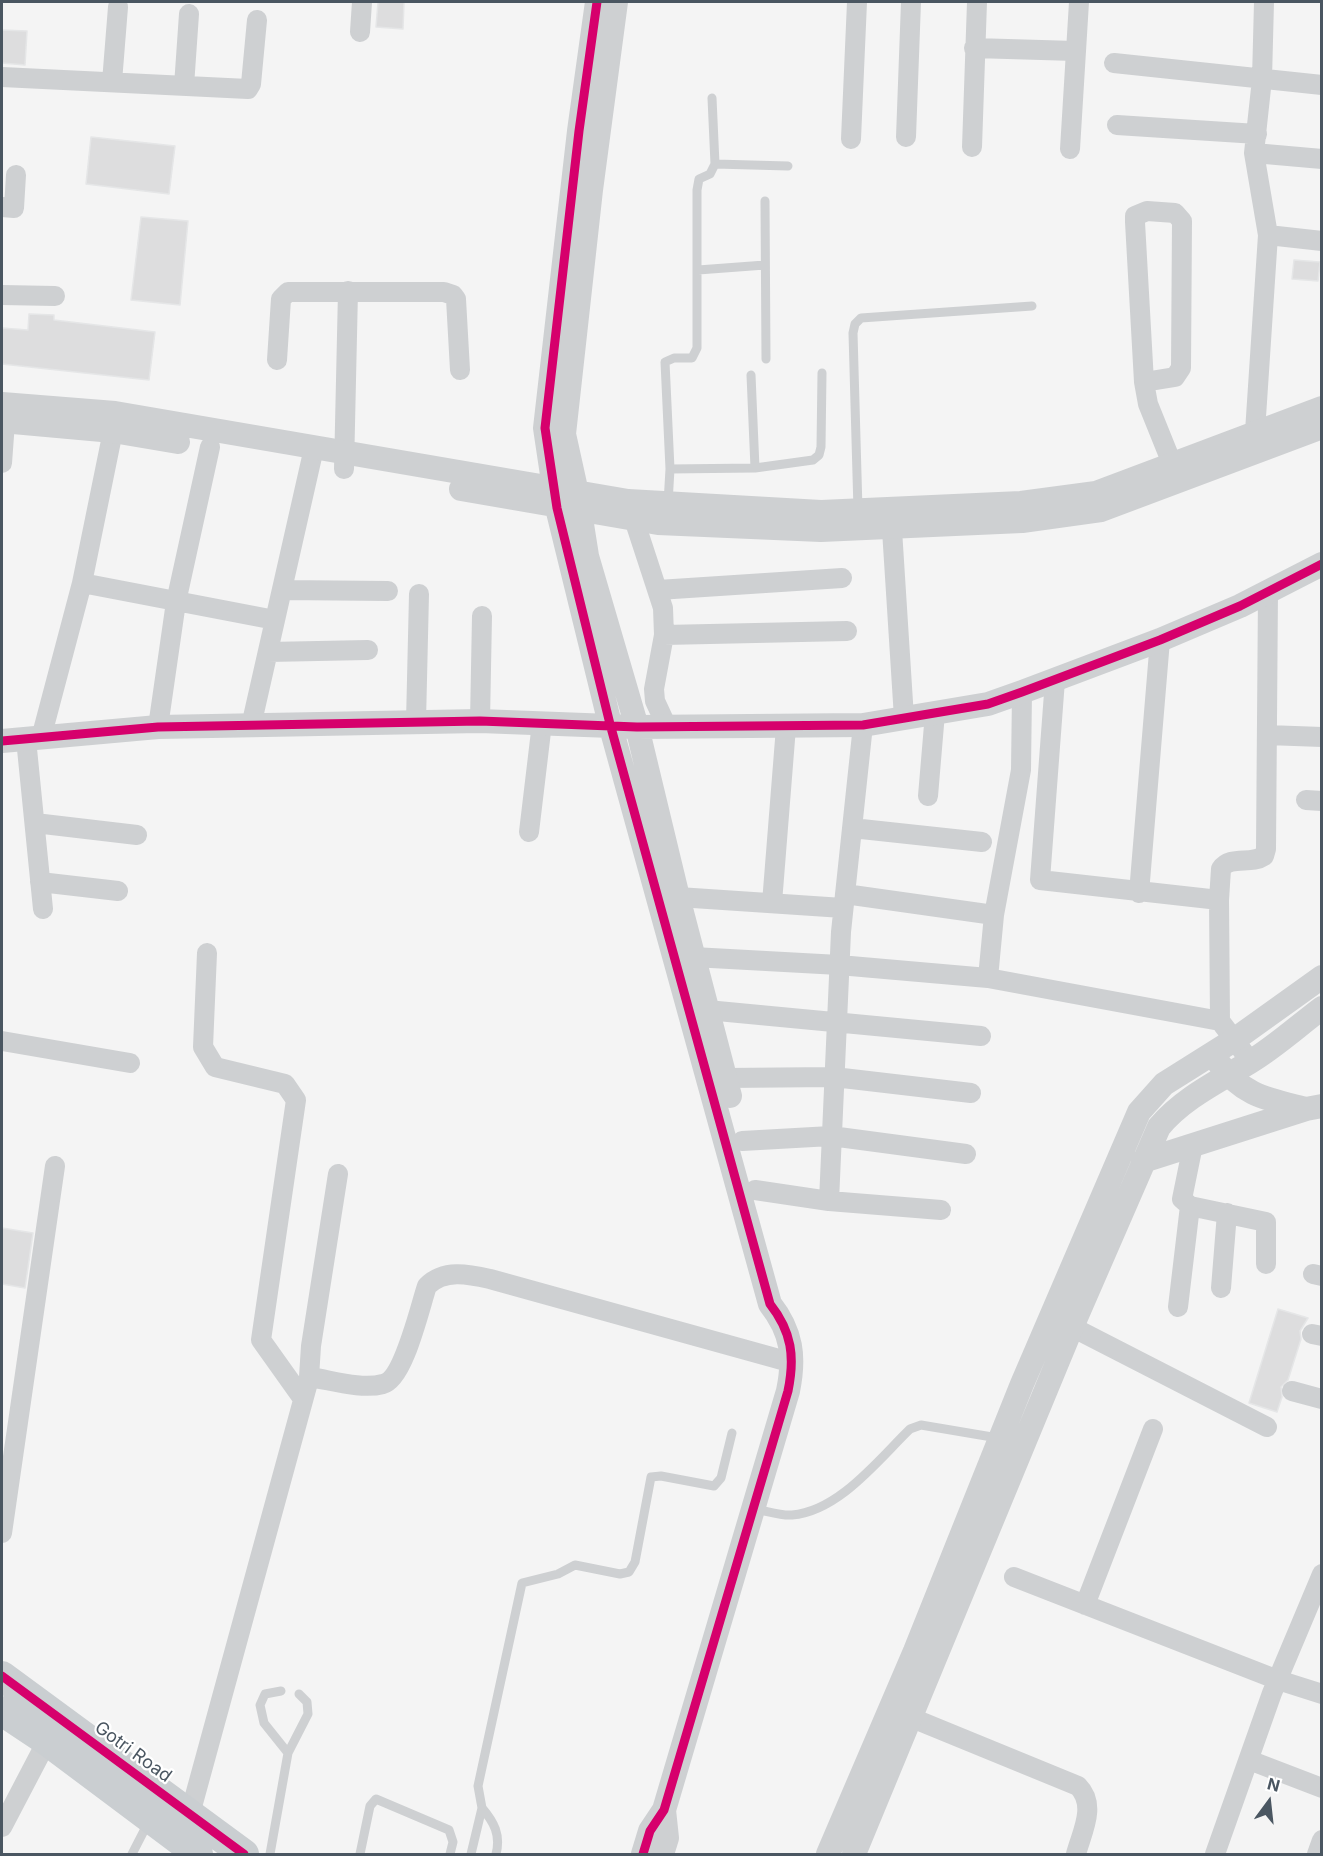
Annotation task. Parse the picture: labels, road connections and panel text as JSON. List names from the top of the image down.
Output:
{
  "streets": {
    "main road": ["Gotri Road"]
  },
  "north": "top"
}
